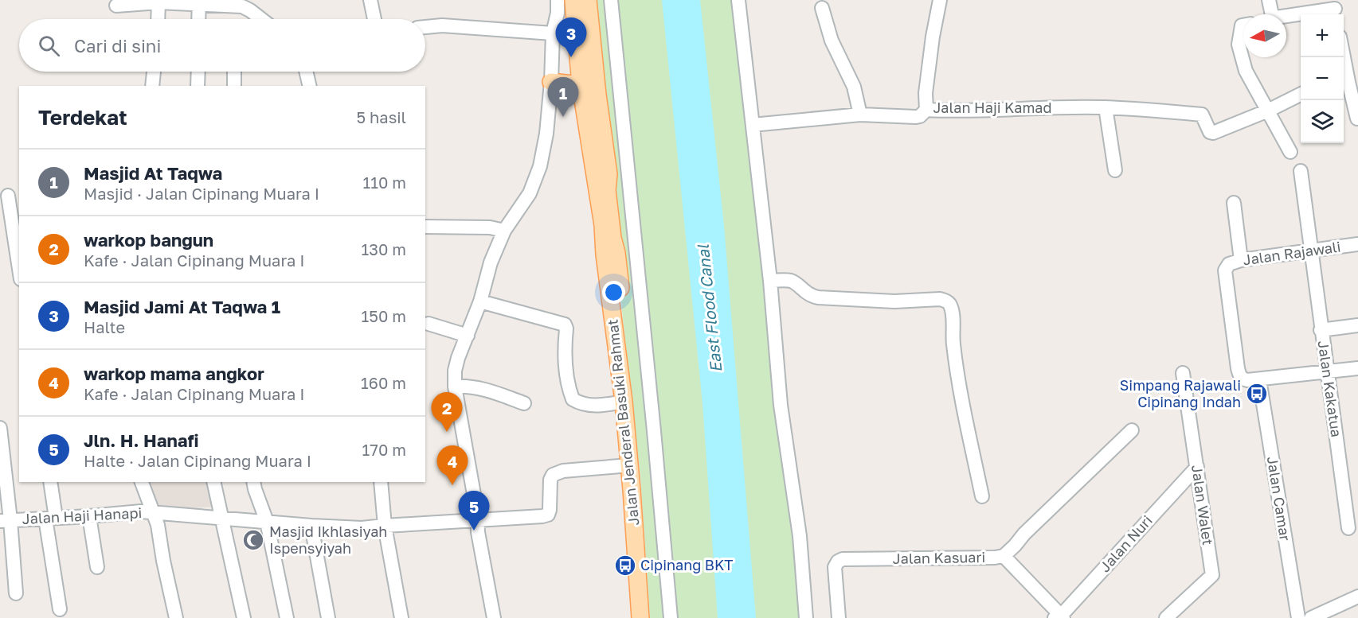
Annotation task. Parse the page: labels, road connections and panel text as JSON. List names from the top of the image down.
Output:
{
  "streets": {
    "main road": ["Jalan Jenderal Basuki Rahmat"],
    "street": [
      "Jalan Haji Kamad",
      "Jalan Rajawali",
      "Jalan Kakatua",
      "Jalan Camar",
      "Jalan Walet",
      "Jalan Haji Hanapi",
      "Jalan Nuri",
      "Jalan Kasuari"
    ]
  },
  "crossings": [
    ["Jalan Rajawali", "Jalan Kakatua"],
    ["Jalan Rajawali", "Jalan Camar"],
    ["Jalan Jenderal Basuki Rahmat", "Jalan Haji Hanapi"],
    ["Jalan Walet", "Jalan Nuri"]
  ],
  "water": ["East Flood Canal"],
  "places": {
    "bus stop": ["Simpang Rajawali Cipinang Indah", "Cipinang BKT"],
    "mosque": ["Masjid Ikhlasiyah Ispensyiyah"]
  },
  "north": "left",
  "page": {
    "map_buttons": ["+", "−"],
    "pins": [
      "3",
      "1",
      "2",
      "4",
      "5"
    ],
    "search": "Cari di sini",
    "heading": ["Terdekat", "5 hasil"],
    "list": [
      {
        "mark": "1",
        "name": "Masjid At Taqwa",
        "note": "Masjid · Jalan Cipinang Muara I",
        "value": "110 m"
      },
      {
        "mark": "2",
        "name": "warkop bangun",
        "note": "Kafe · Jalan Cipinang Muara I",
        "value": "130 m"
      },
      {
        "mark": "3",
        "name": "Masjid Jami At Taqwa 1",
        "note": "Halte",
        "value": "150 m"
      },
      {
        "mark": "4",
        "name": "warkop mama angkor",
        "note": "Kafe · Jalan Cipinang Muara I",
        "value": "160 m"
      },
      {
        "mark": "5",
        "name": "Jln. H. Hanafi",
        "note": "Halte · Jalan Cipinang Muara I",
        "value": "170 m"
      }
    ]
  }
}
